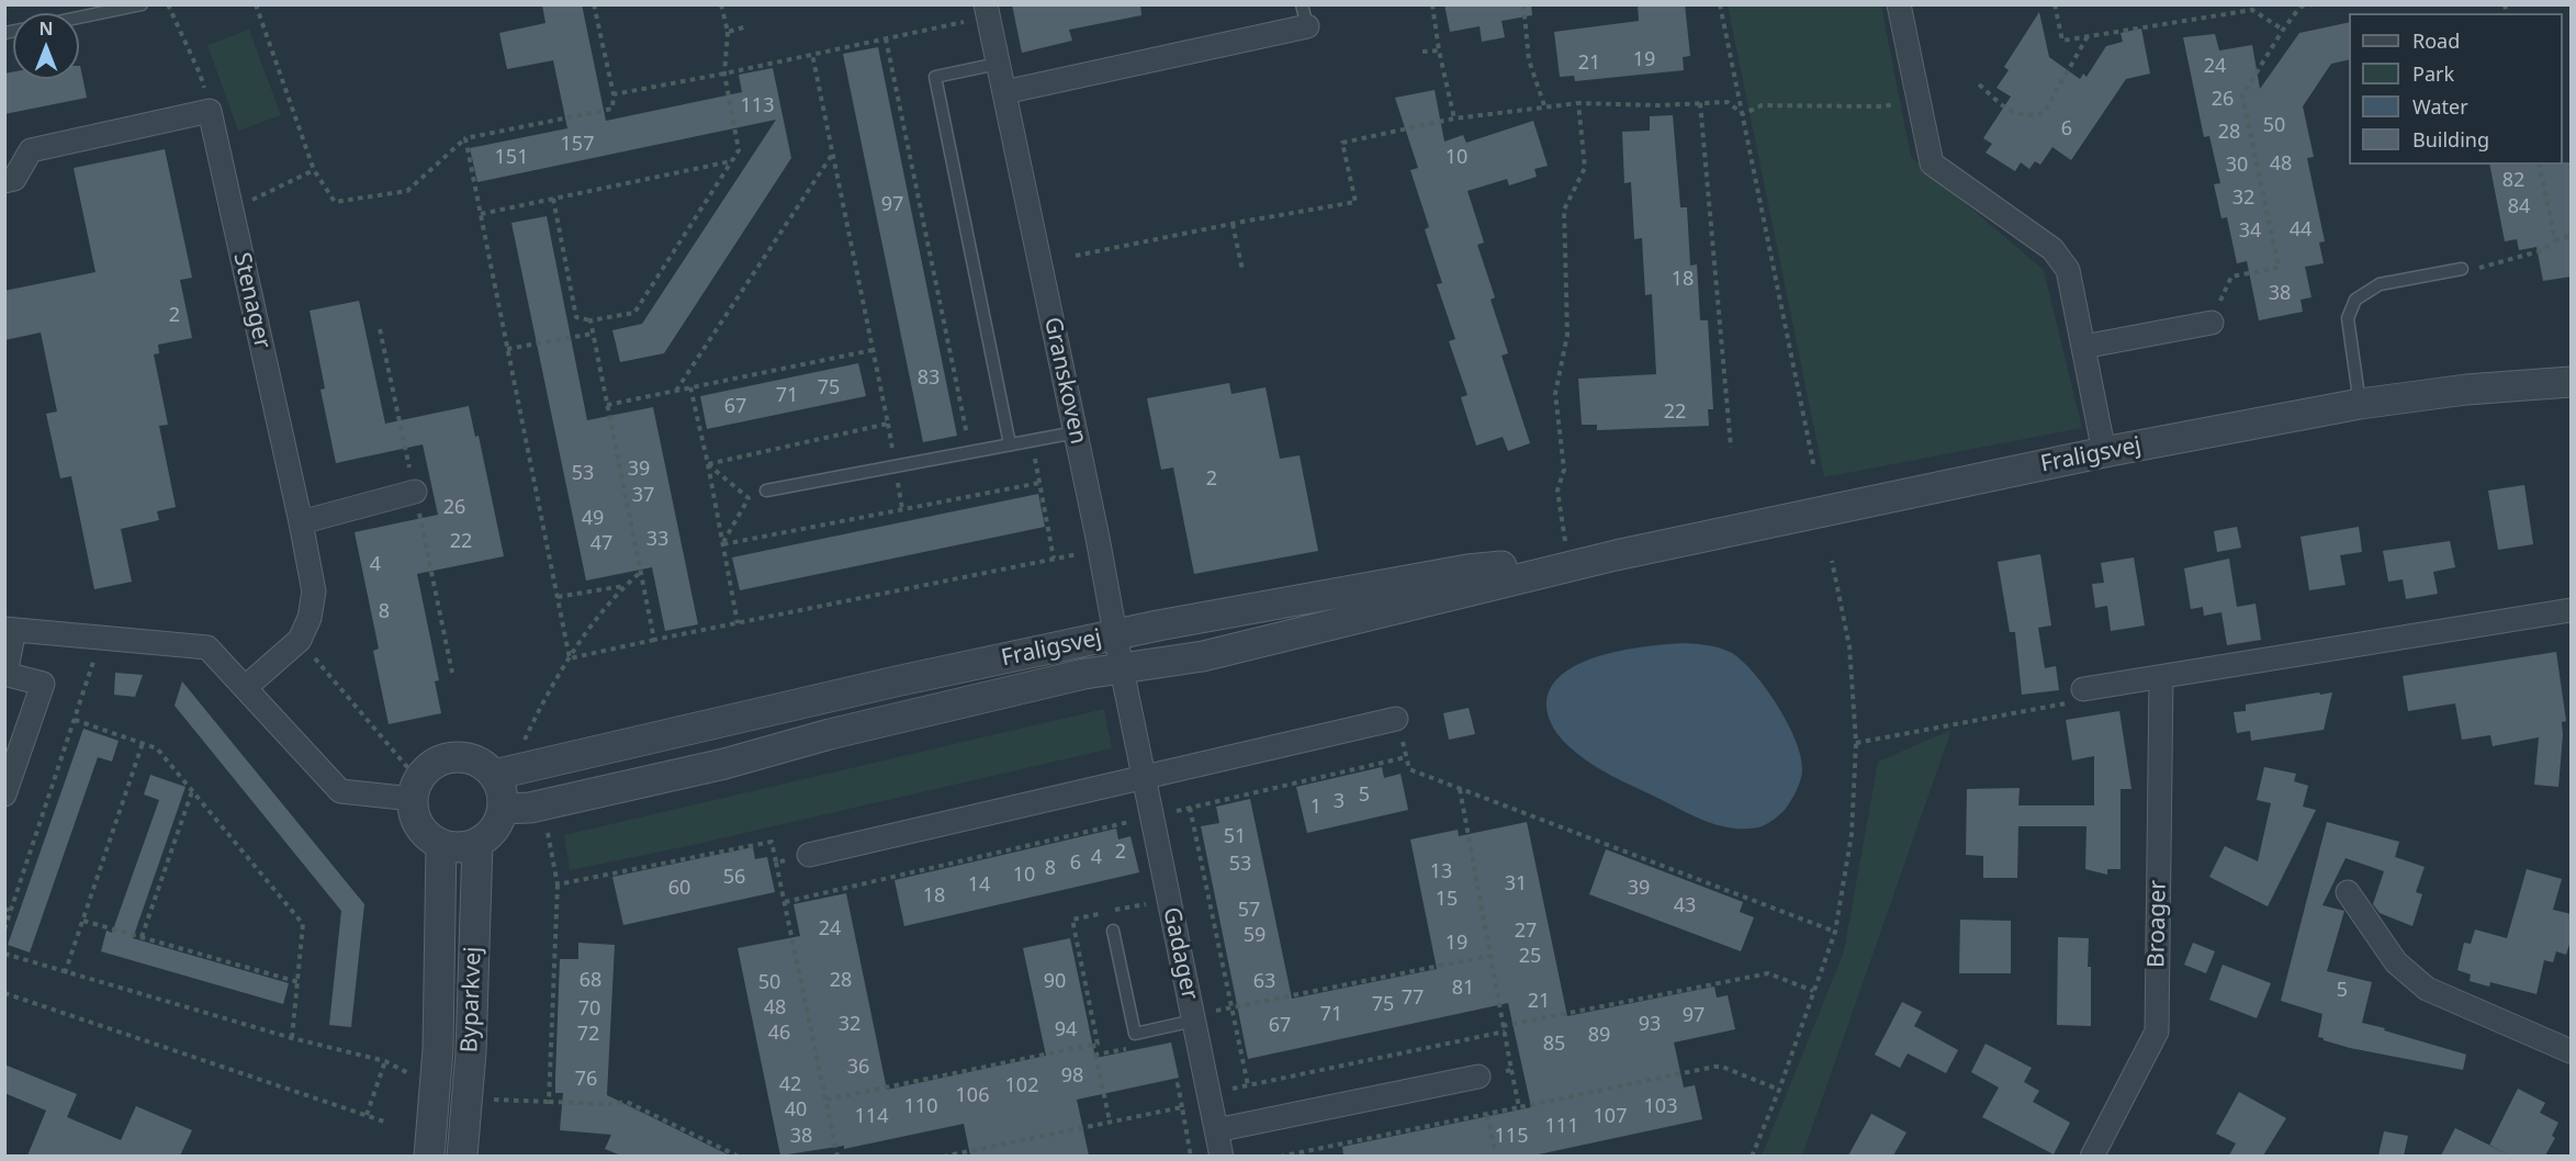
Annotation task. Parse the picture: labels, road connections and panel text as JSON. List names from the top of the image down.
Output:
{
  "streets": {
    "street": [
      "Stenager",
      "Granskoven",
      "Fraligsvej",
      "Broager",
      "Gadager",
      "Byparkvej"
    ]
  },
  "crossings": [
    ["Granskoven", "Fraligsvej"],
    ["Granskoven", "Gadager"],
    ["Fraligsvej", "Gadager"],
    ["Fraligsvej", "Byparkvej"]
  ],
  "house_numbers": [
    "19",
    "21",
    "24",
    "26",
    "113",
    "50",
    "6",
    "28",
    "157",
    "151",
    "10",
    "48",
    "30",
    "82",
    "32",
    "97",
    "84",
    "44",
    "34",
    "18",
    "38",
    "2",
    "83",
    "75",
    "71",
    "67",
    "22",
    "39",
    "53",
    "2",
    "37",
    "26",
    "49",
    "33",
    "22",
    "47",
    "4",
    "8",
    "5",
    "3",
    "1",
    "51",
    "2",
    "4",
    "6",
    "53",
    "8",
    "13",
    "10",
    "56",
    "31",
    "14",
    "60",
    "39",
    "18",
    "15",
    "43",
    "57",
    "24",
    "27",
    "59",
    "19",
    "25",
    "68",
    "28",
    "90",
    "63",
    "50",
    "81",
    "5",
    "77",
    "21",
    "75",
    "48",
    "70",
    "71",
    "97",
    "32",
    "93",
    "67",
    "94",
    "46",
    "72",
    "89",
    "85",
    "36",
    "98",
    "76",
    "42",
    "102",
    "106",
    "110",
    "103",
    "40",
    "114",
    "107",
    "111",
    "38",
    "115"
  ],
  "legend": [
    "Road",
    "Park",
    "Water",
    "Building"
  ],
  "north": "top"
}
